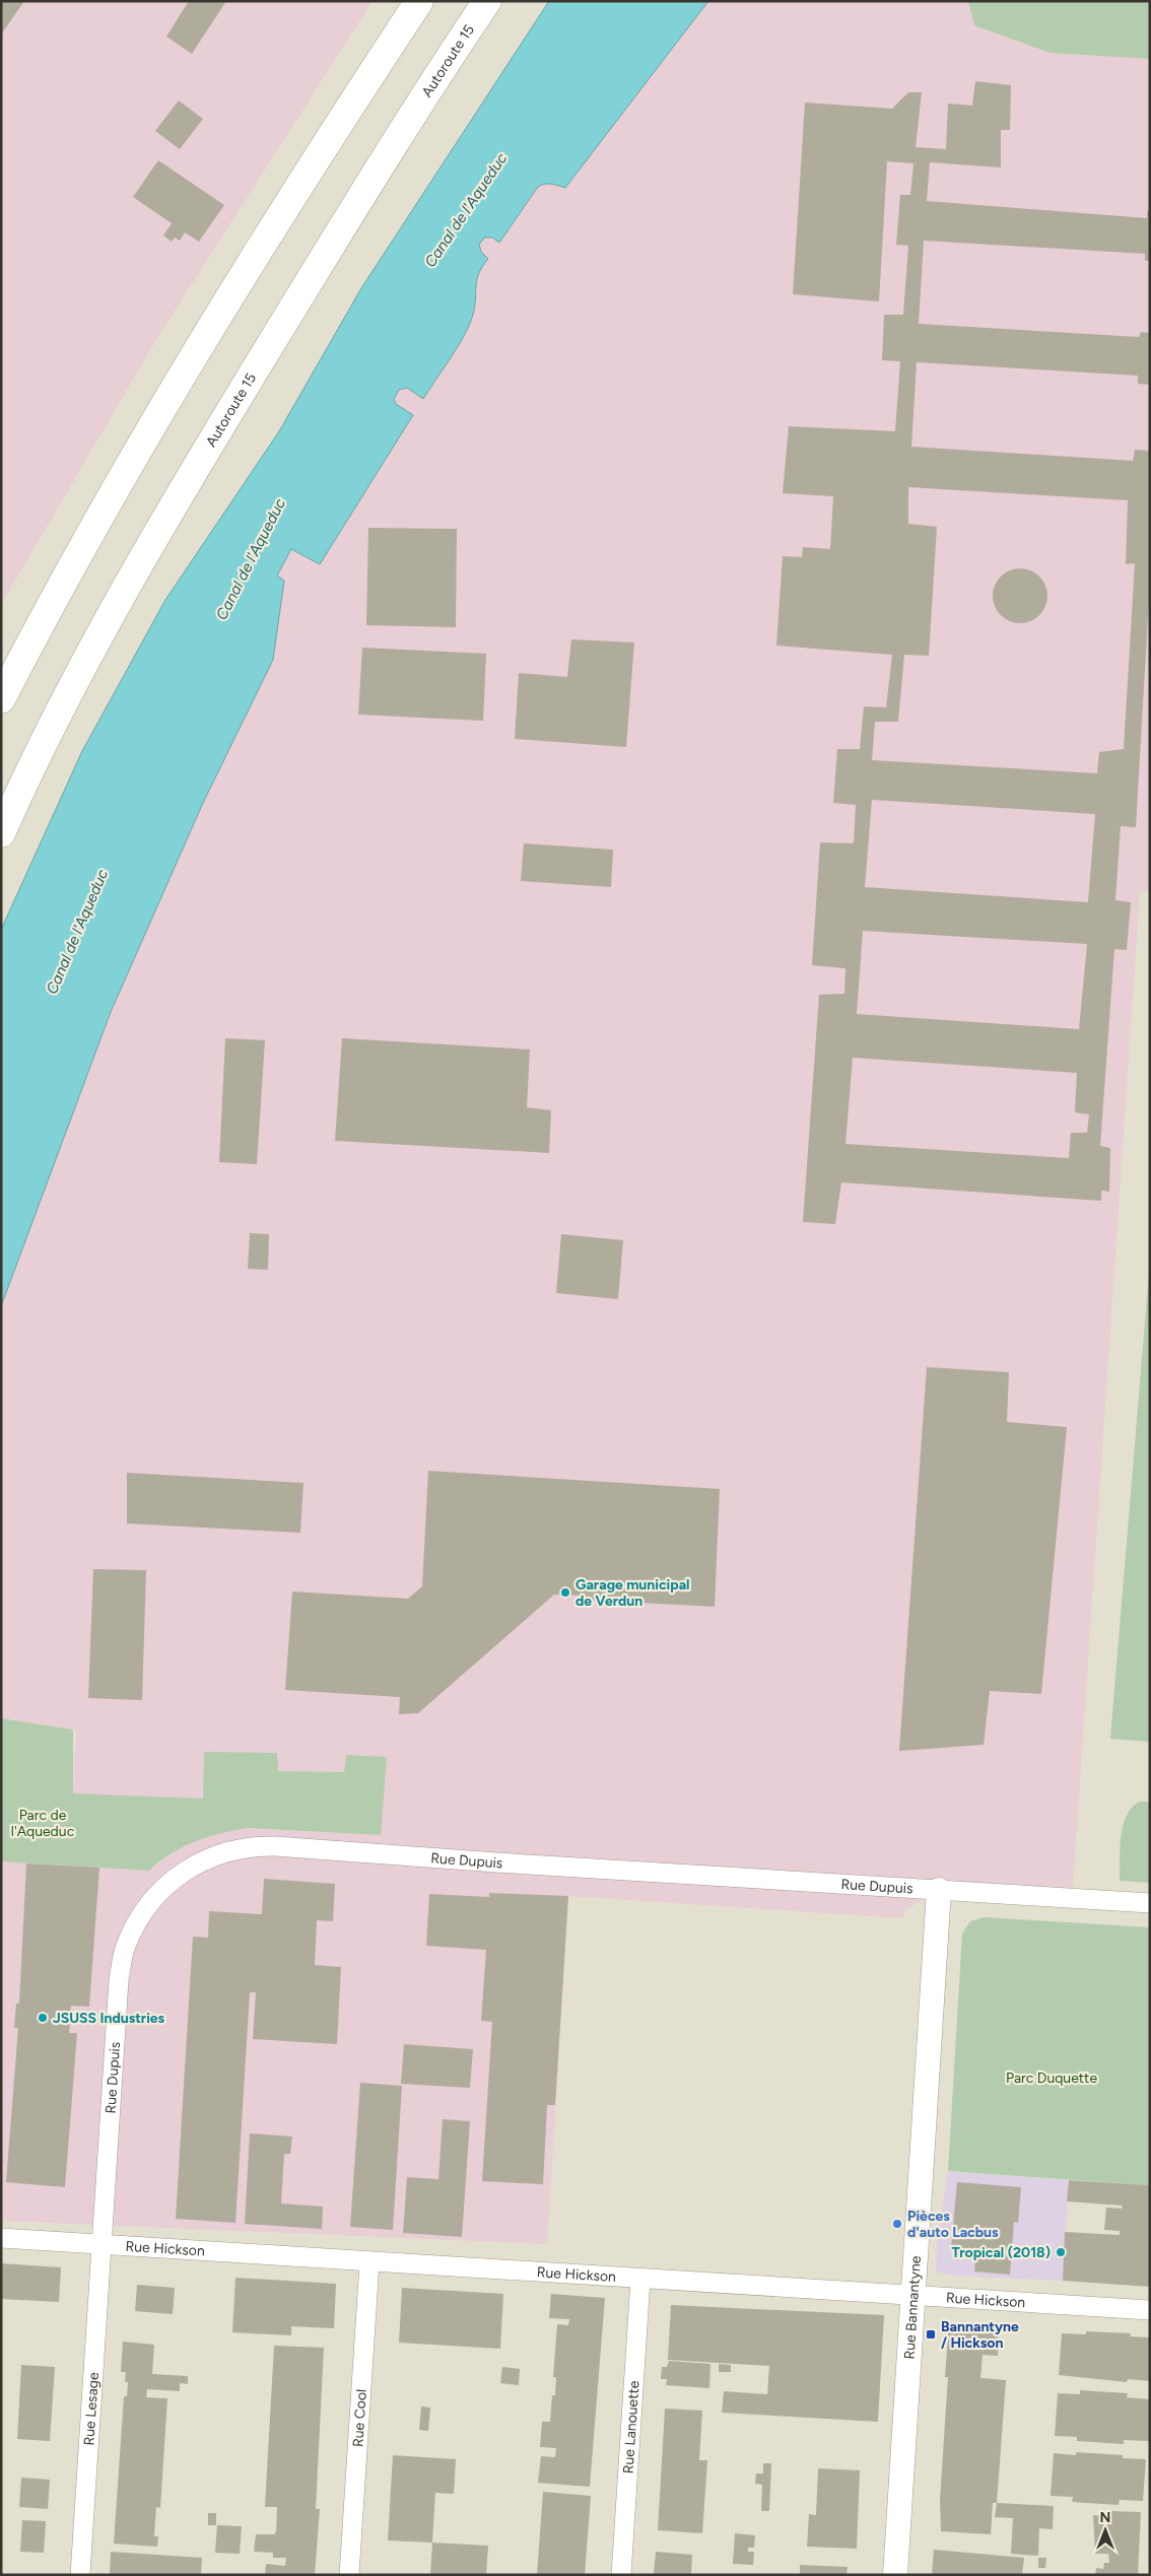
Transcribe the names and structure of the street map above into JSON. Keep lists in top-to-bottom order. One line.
{"streets":{"highway":["Autoroute 15"],"street":["Rue Dupuis","Rue Hickson","Rue Bannantyne","Rue Lesage","Rue Cool","Rue Lanouette"]},"crossings":[["Rue Dupuis","Rue Hickson"],["Rue Dupuis","Rue Bannantyne"],["Rue Dupuis","Rue Lesage"],["Rue Hickson","Rue Bannantyne"],["Rue Hickson","Rue Lesage"],["Rue Hickson","Rue Cool"],["Rue Hickson","Rue Lanouette"]],"water":["Canal de l'Aqueduc"],"parks":["Parc de l'Aqueduc","Parc Duquette"],"places":{"other":["Garage municipal de Verdun","JSUSS Industries","Pièces d'auto Lacbus","Tropical (2018)"],"transit":["Bannantyne / Hickson"]},"north":"top"}
